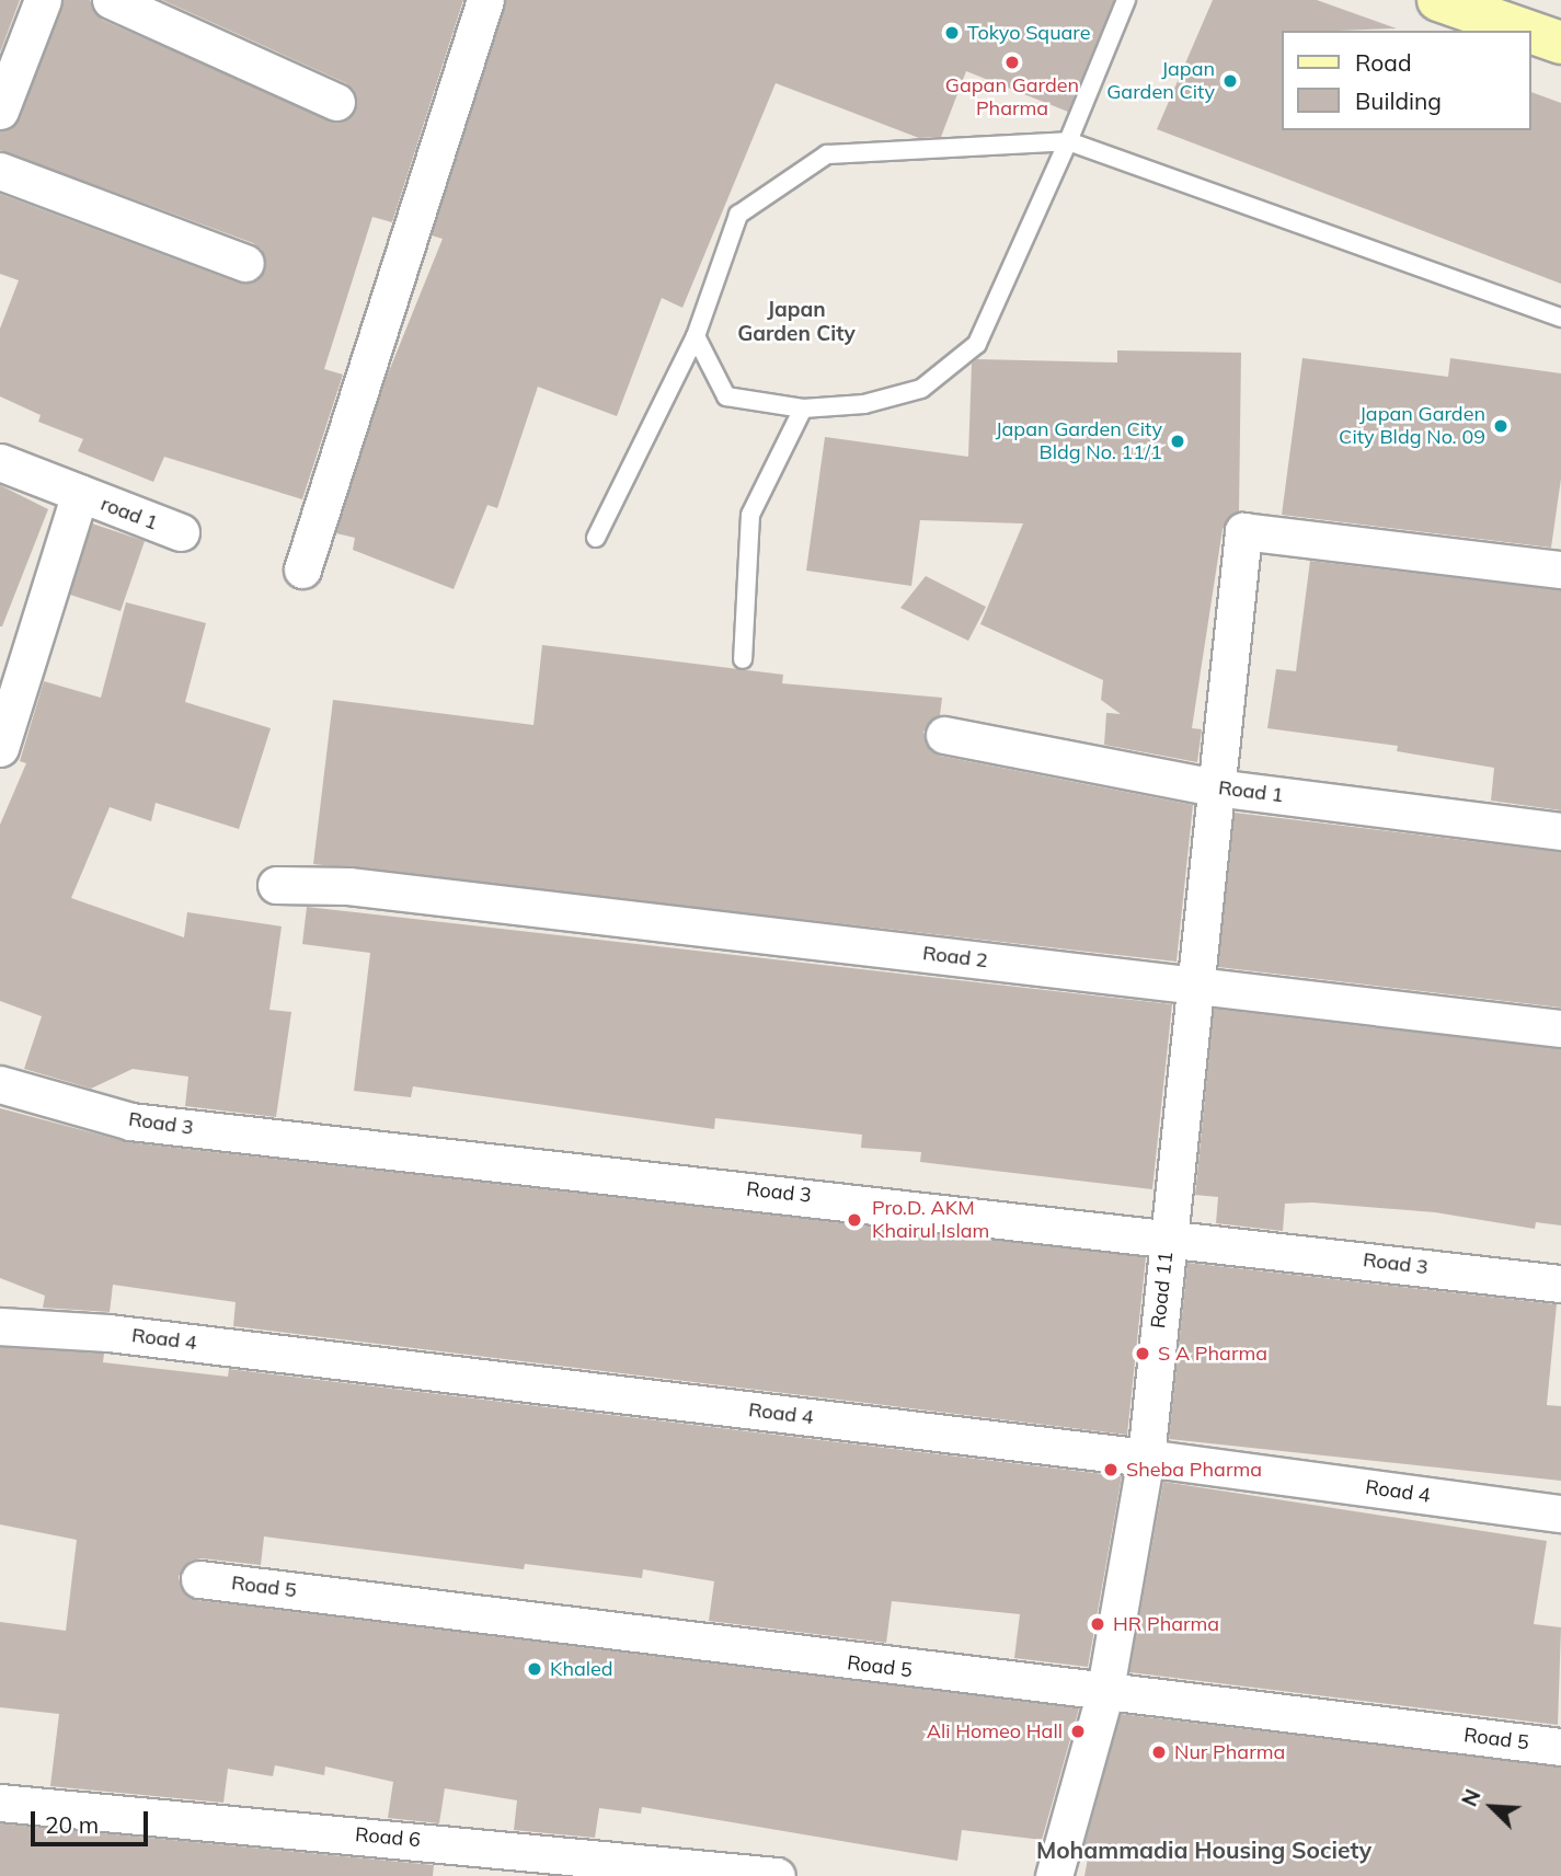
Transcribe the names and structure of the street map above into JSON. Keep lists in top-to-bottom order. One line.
{"streets":{"street":["road 1","Road 1","Road 2","Road 3","Road 11","Road 4","Road 5","Road 6"]},"crossings":[["Road 1","Road 11"],["Road 2","Road 11"],["Road 3","Road 11"],["Road 11","Road 4"],["Road 11","Road 5"]],"districts":["Japan Garden City","Mohammadia Housing Society"],"places":["Tokyo Square","Gapan Garden Pharma","Japan Garden City","Japan Garden City Bldg No. 09","Japan Garden City Bldg No. 11/1","Pro.D. AKM Khairul Islam","S A Pharma","Sheba Pharma","HR Pharma","Khaled","Ali Homeo Hall","Nur Pharma"],"legend":["Road","Building"],"scale_bar":"20 m","north":"top left"}
